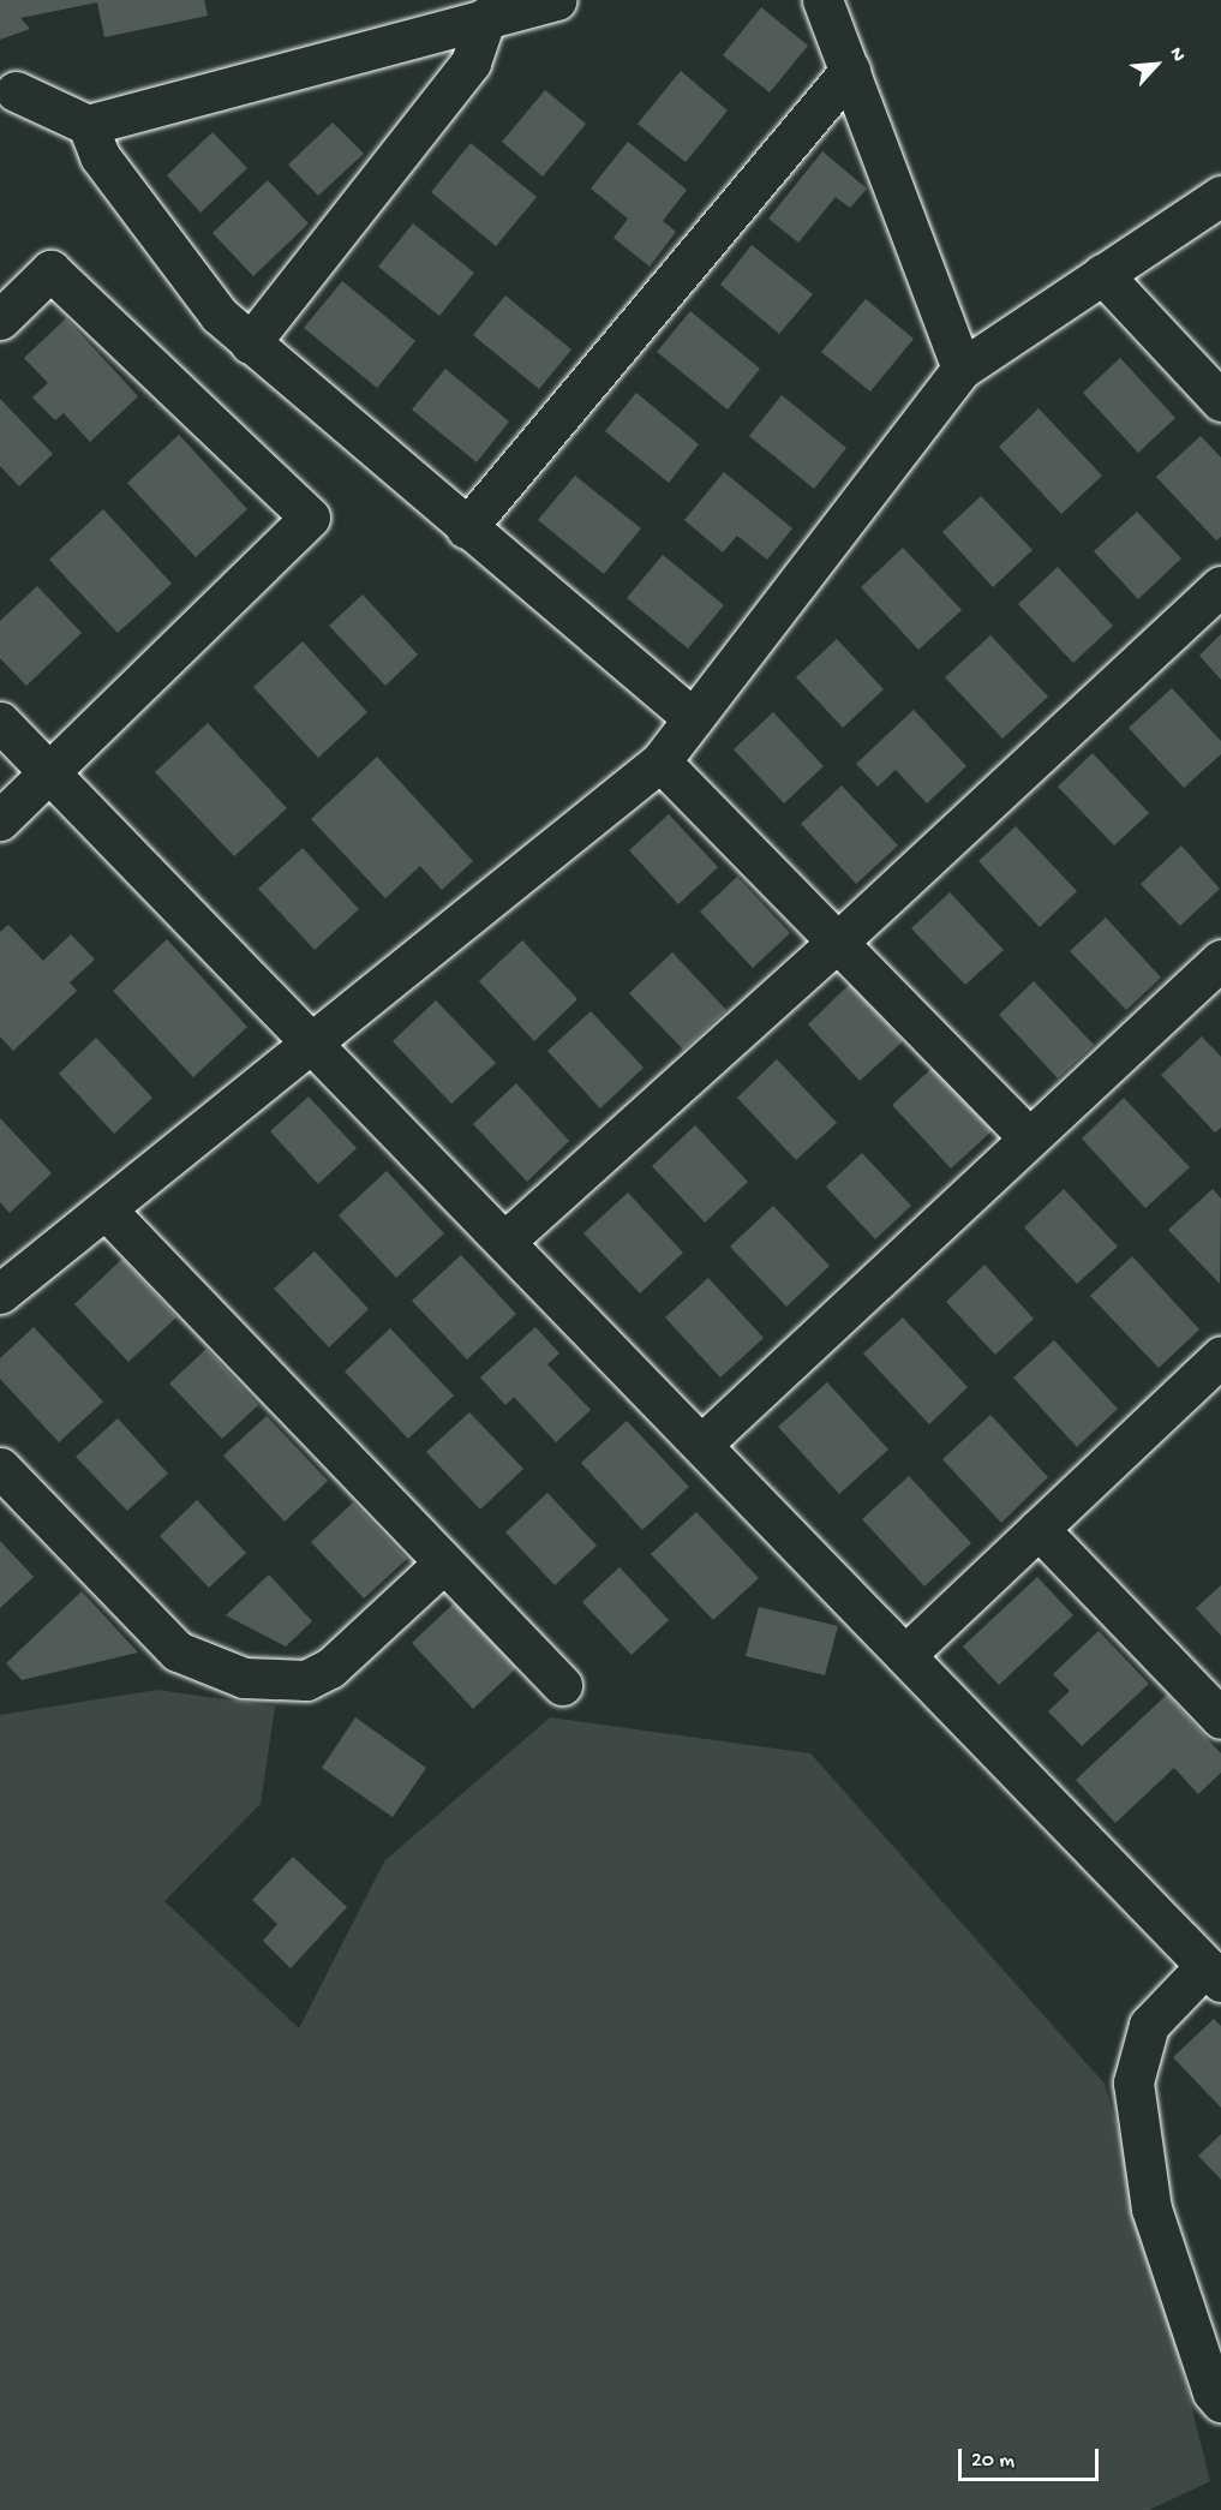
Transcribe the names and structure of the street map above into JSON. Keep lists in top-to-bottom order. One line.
{"scale_bar":"20 m","north":"top right"}
